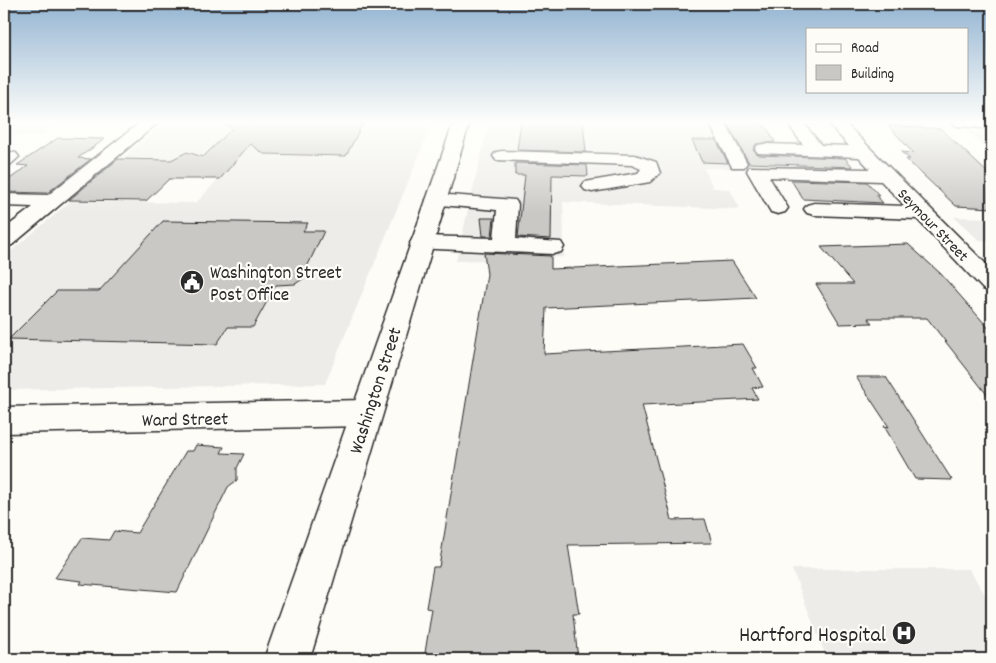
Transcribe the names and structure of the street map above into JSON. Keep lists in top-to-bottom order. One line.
{"streets":{"street":["Seymour Street","Washington Street","Ward Street"]},"crossings":[["Washington Street","Ward Street"]],"places":{"public building":["Washington Street Post Office"],"hospital":["Hartford Hospital"]},"legend":["Road","Building"]}
